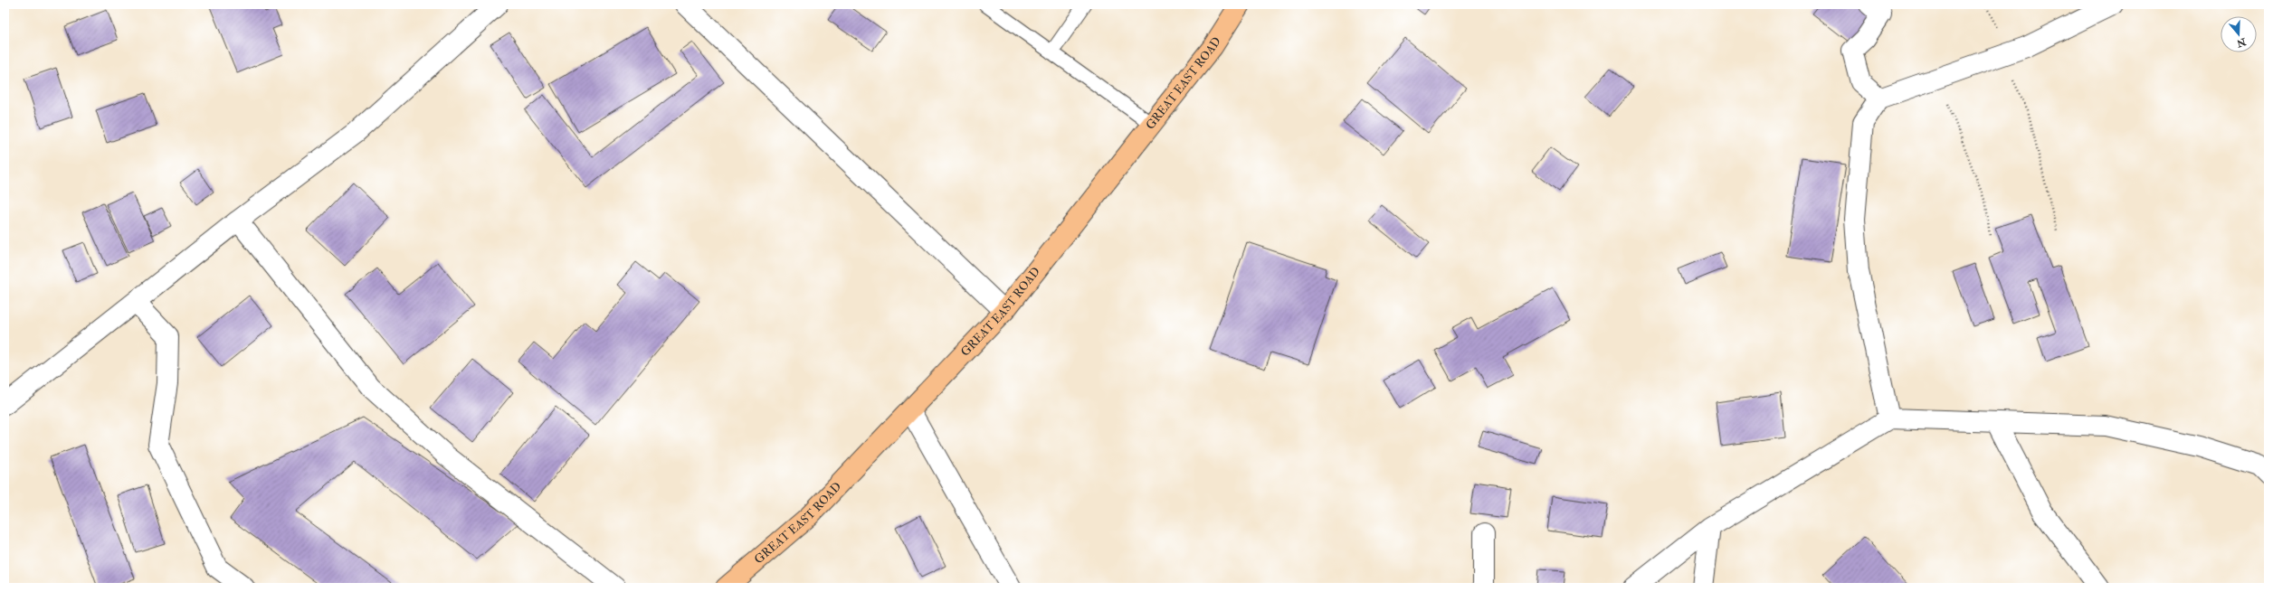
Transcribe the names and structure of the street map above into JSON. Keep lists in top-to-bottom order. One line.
{"streets":{"highway":["GREAT EAST ROAD"]},"north":"bottom"}
